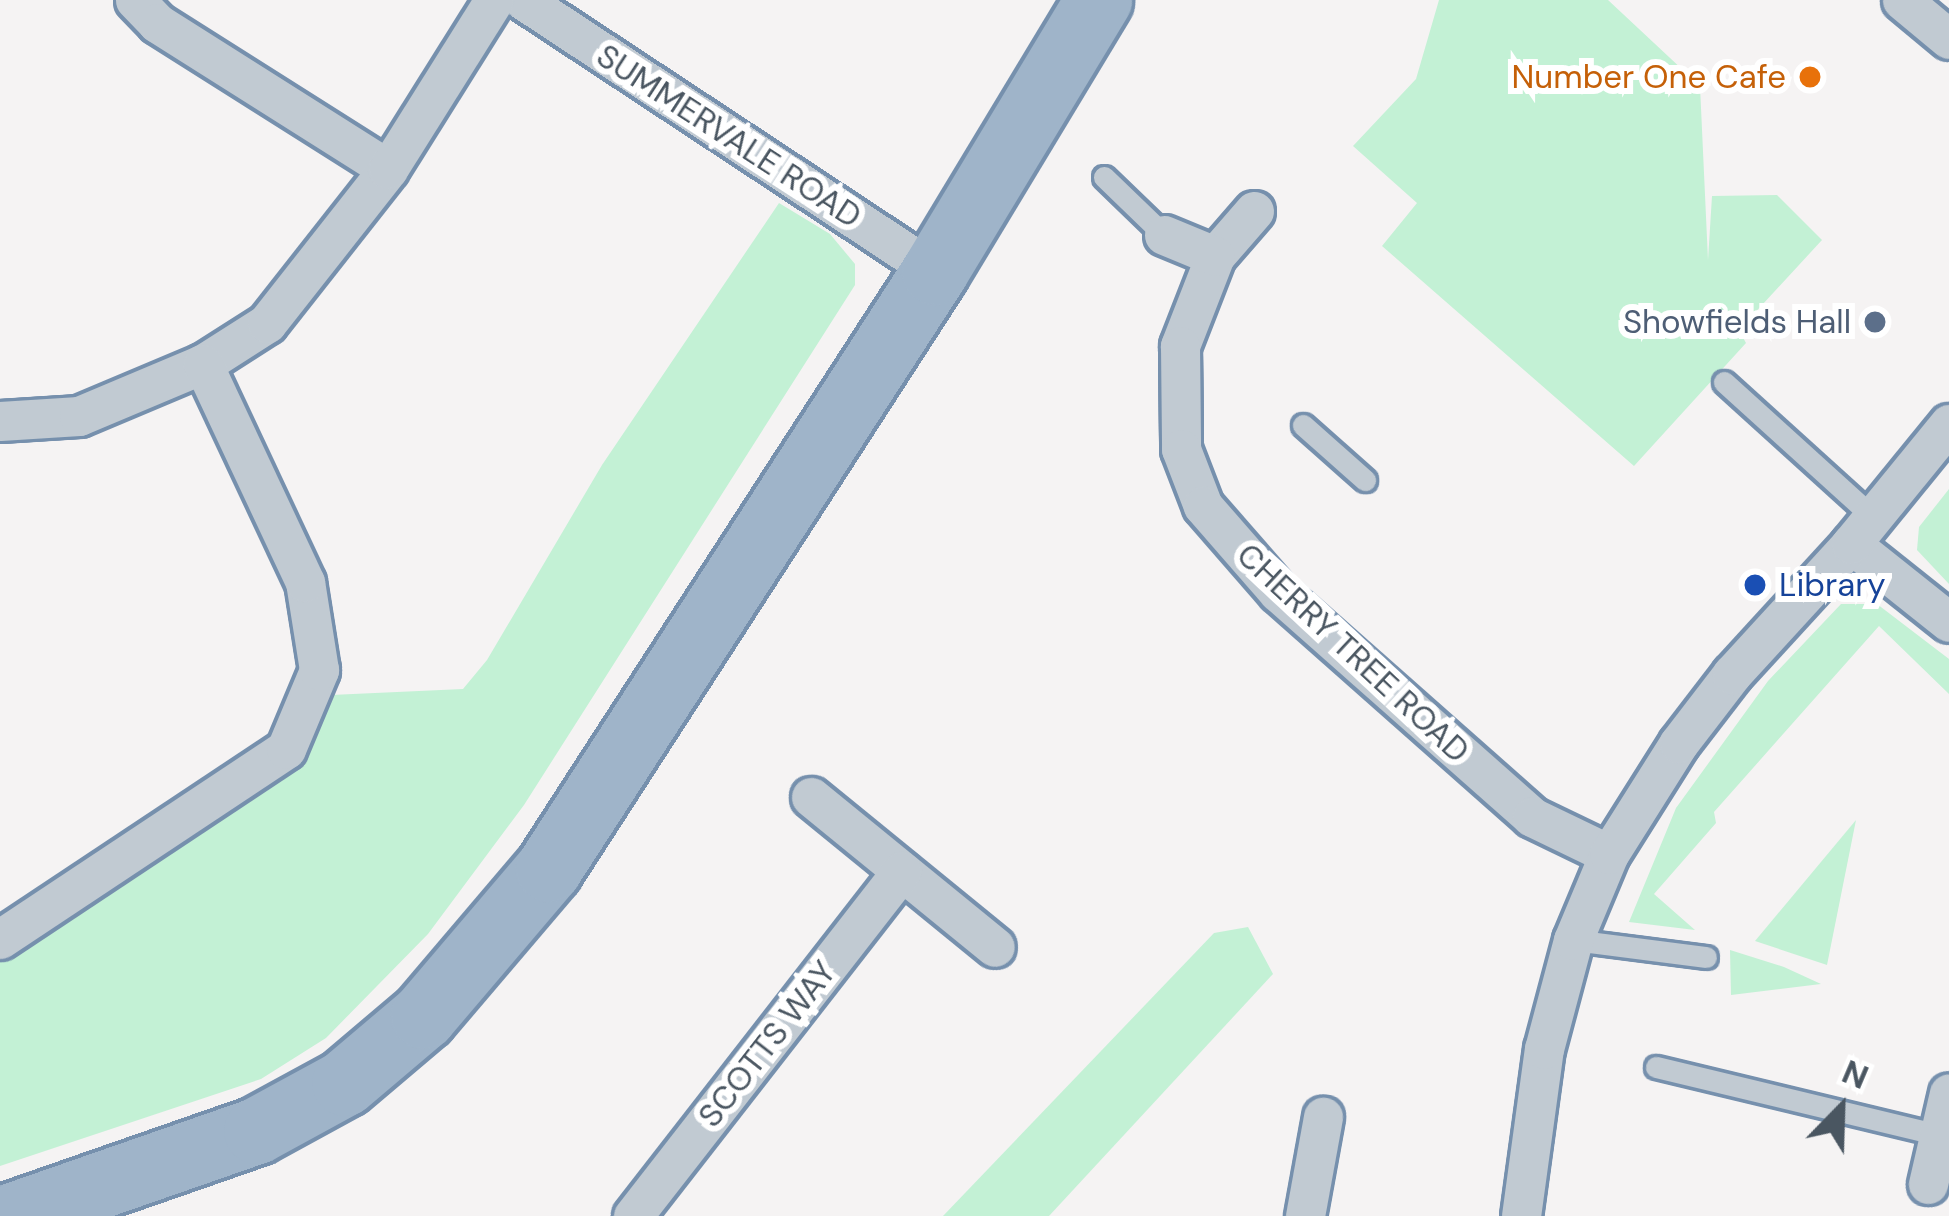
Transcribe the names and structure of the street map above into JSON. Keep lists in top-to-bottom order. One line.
{"streets":{"street":["SUMMERVALE ROAD","CHERRY TREE ROAD","SCOTTS WAY"]},"places":["Number One Cafe","Showfields Hall","Library"],"north":"top right"}
